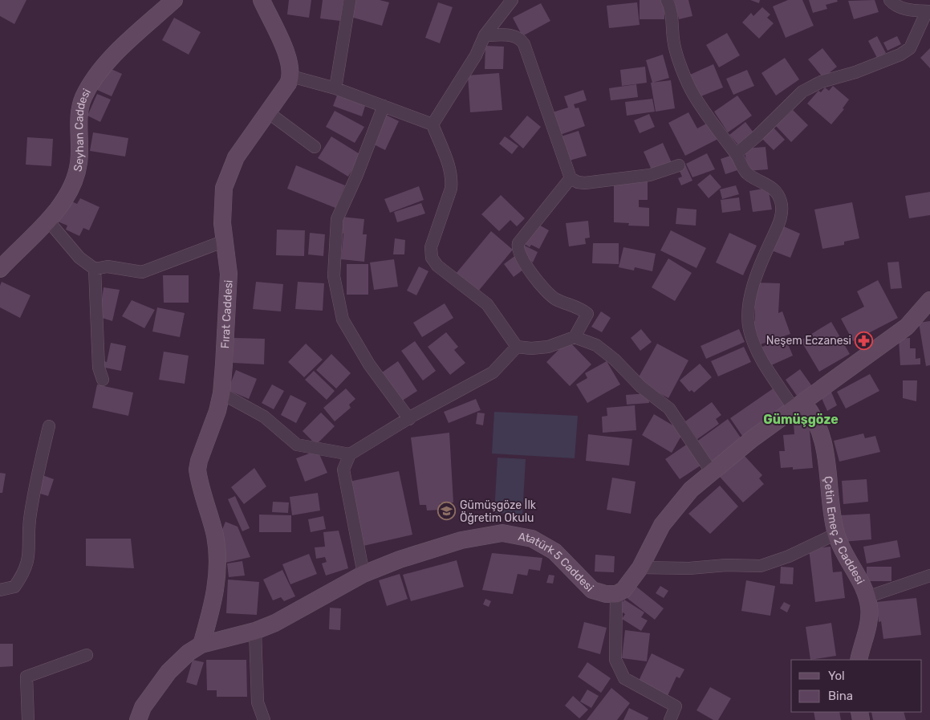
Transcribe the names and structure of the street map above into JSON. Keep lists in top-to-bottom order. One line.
{"streets":{"street":["Seyhan Caddesi","Fırat Caddesi","Çetin Emeç 2 Caddesi","Atatürk 5 Caddesi"]},"crossings":[["Fırat Caddesi","Atatürk 5 Caddesi"]],"districts":["Gümüşgöze"],"places":{"pharmacy":["Neşem Eczanesi"],"school or university":["Gümüşgöze İlk Öğretim Okulu"]},"legend":["Yol","Bina"]}
